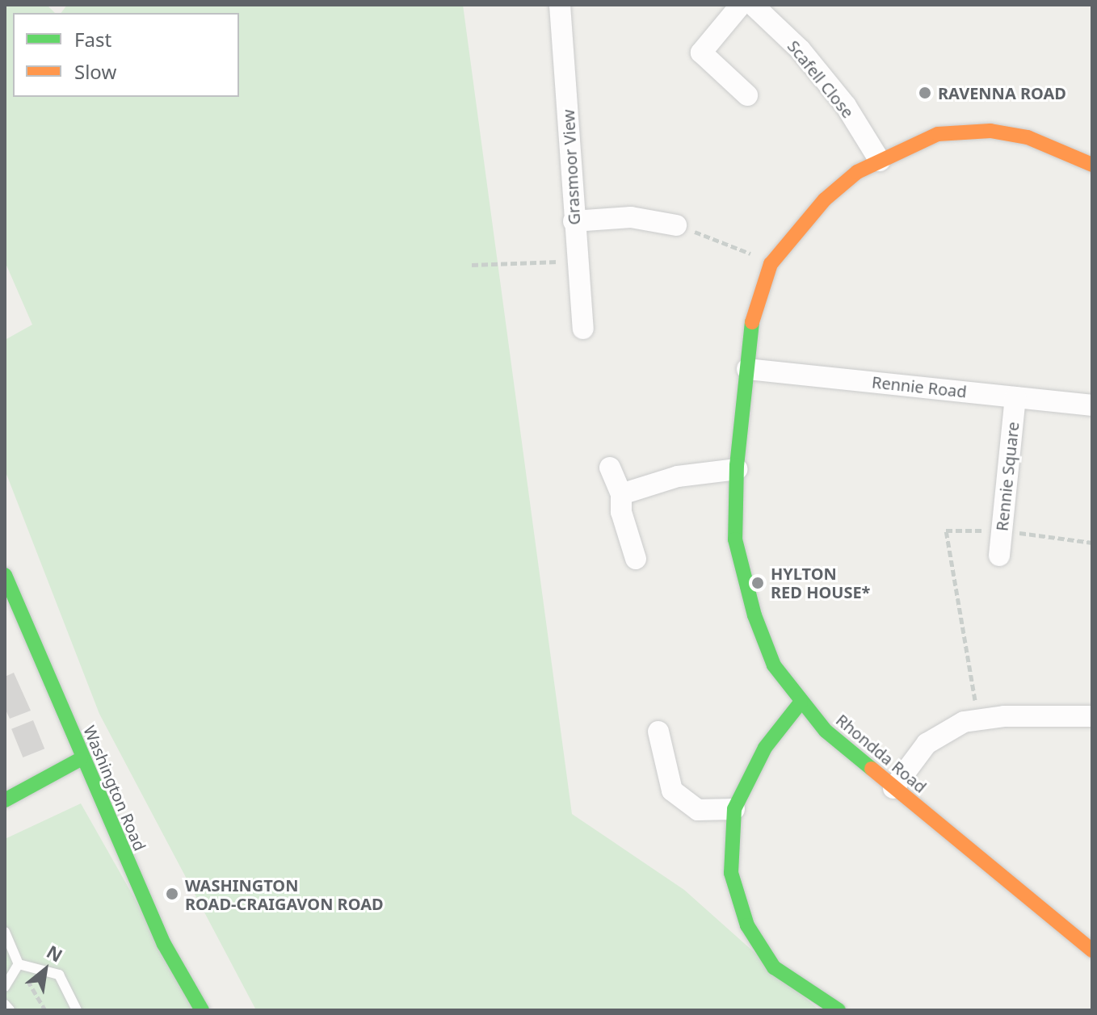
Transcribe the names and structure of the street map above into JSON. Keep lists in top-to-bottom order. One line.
{"streets":{"street":["Scafell Close","Grasmoor View","Rennie Road","Rennie Square","Rhondda Road","Washington Road"]},"crossings":[["Rennie Road","Rennie Square"],["Rennie Road","Rhondda Road"]],"places":["RAVENNA ROAD","HYLTON RED HOUSE*","WASHINGTON ROAD-CRAIGAVON ROAD"],"legend":["Fast","Slow"],"north":"top right"}
